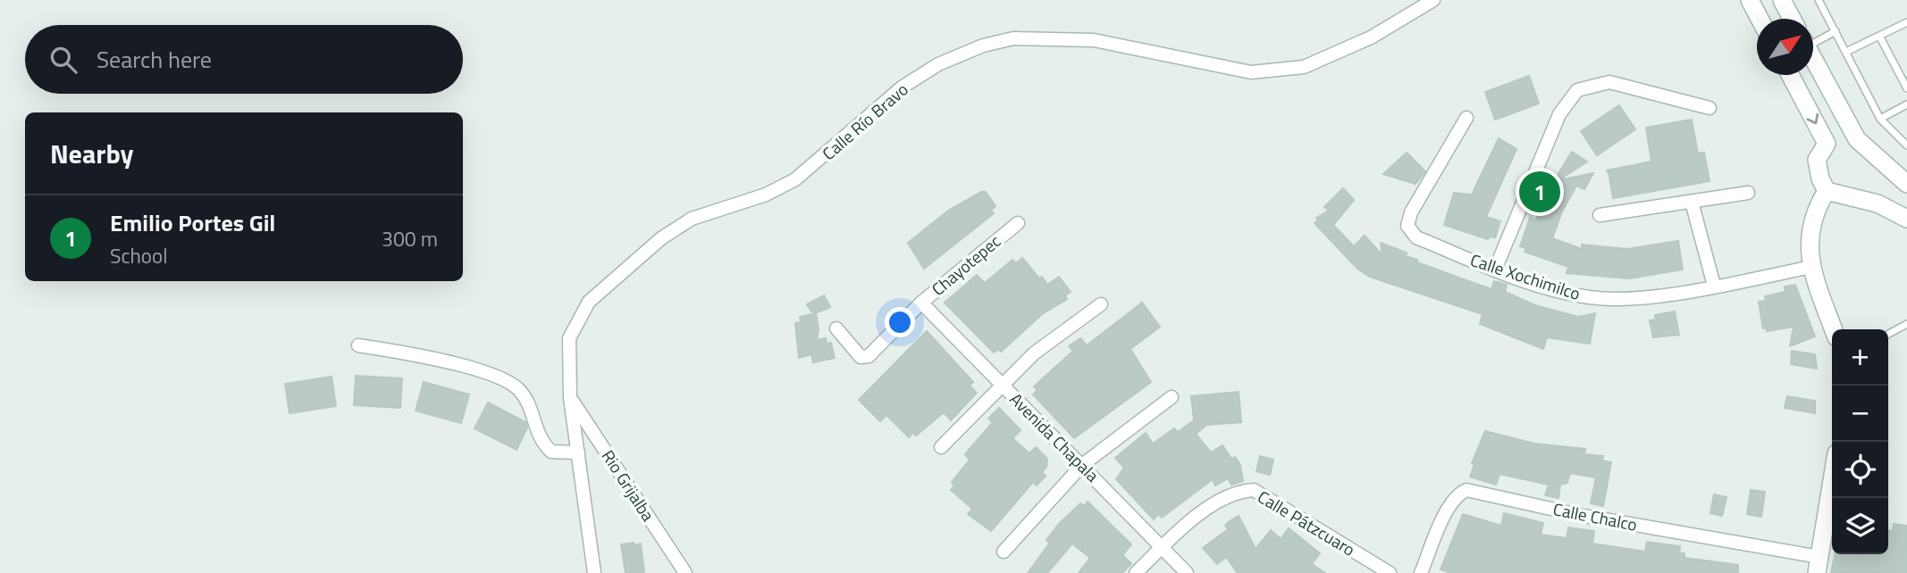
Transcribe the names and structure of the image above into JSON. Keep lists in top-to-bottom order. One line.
{"streets":{"street":["Calle Río Bravo","Chayotepec","Calle Xochimilco","Avenida Chapala","Rio Grijalba","Calle Chalco","Calle Pátzcuaro"]},"crossings":[["Calle Río Bravo","Rio Grijalba"],["Chayotepec","Avenida Chapala"],["Avenida Chapala","Calle Pátzcuaro"]],"north":"top right","page":{"search":"Search here","heading":"Nearby","pins":"1","list":[{"mark":"1","name":"Emilio Portes Gil","note":"School","value":"300 m"}],"map_buttons":["+","−"]}}
